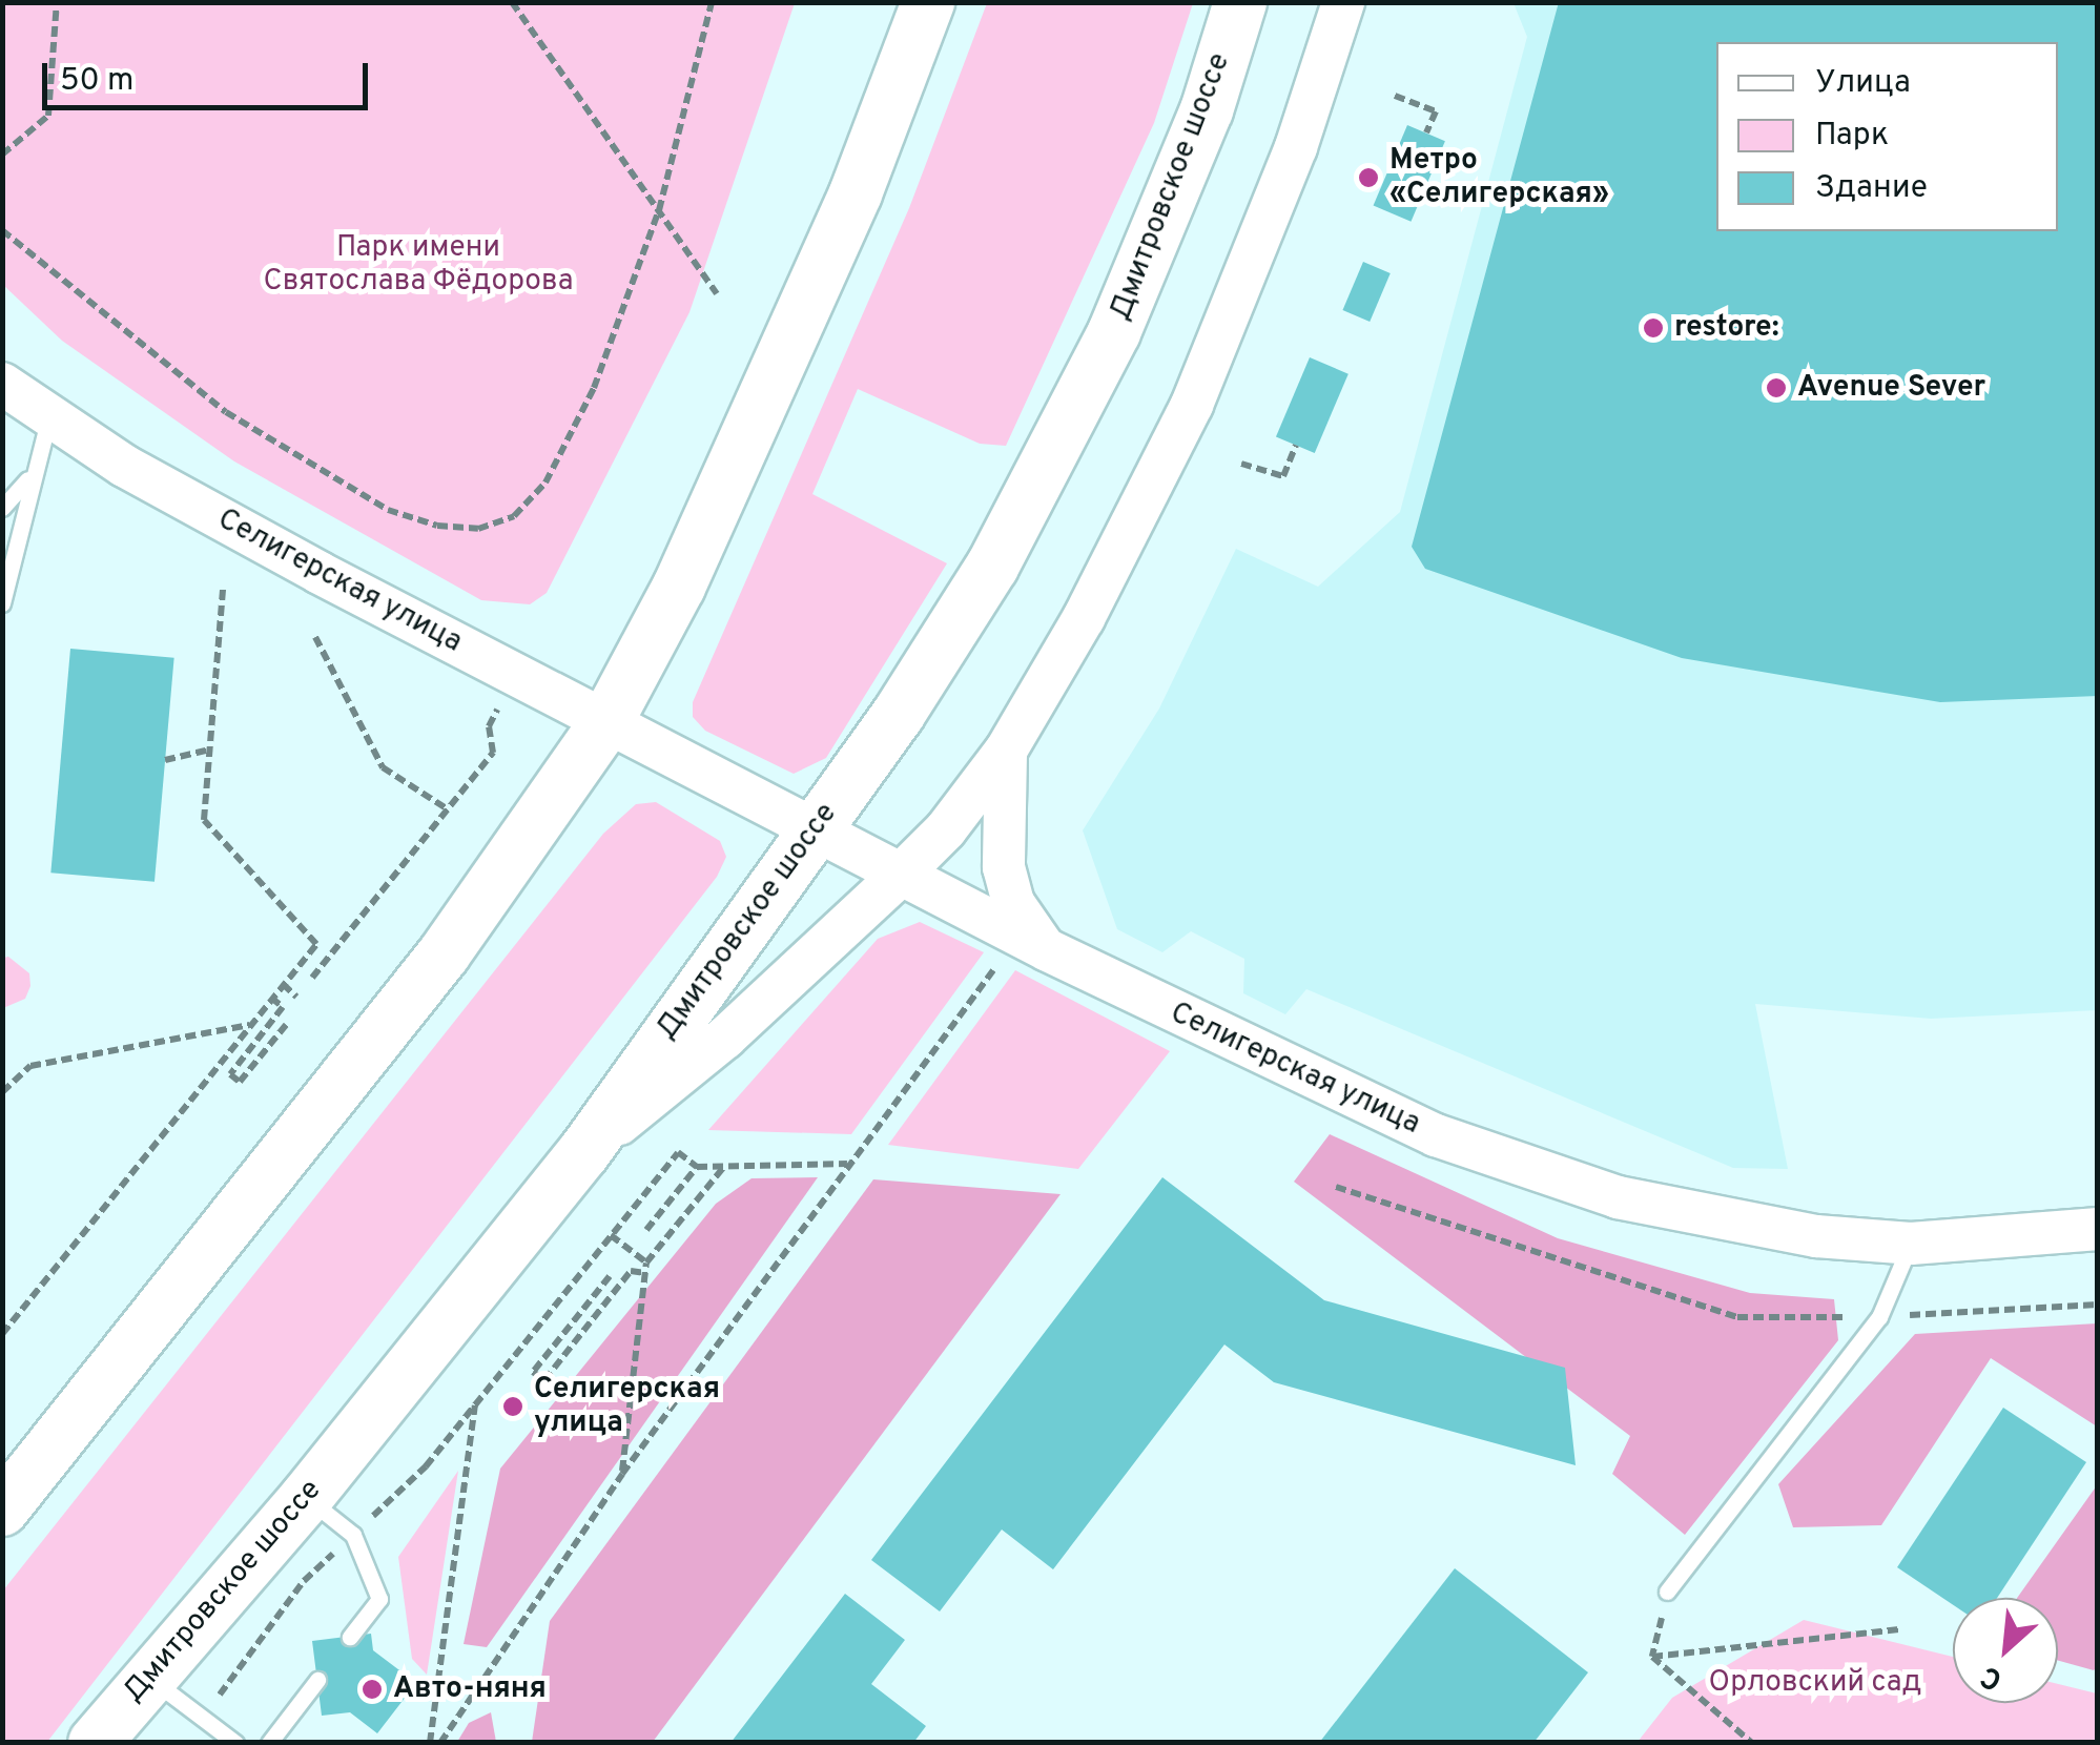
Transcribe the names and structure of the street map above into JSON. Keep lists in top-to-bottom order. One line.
{"streets":{"main road":["Дмитровское шоссе"],"street":["Селигерская улица"]},"crossings":[["Дмитровское шоссе","Селигерская улица"]],"parks":["Парк имени Святослава Фёдорова","Орловский сад"],"places":["Метро «Селигерская»","restore:","Avenue Sever","Селигерская улица","Авто-няня"],"legend":["Улица","Парк","Здание"],"scale_bar":"50 m","north":"bottom left"}
